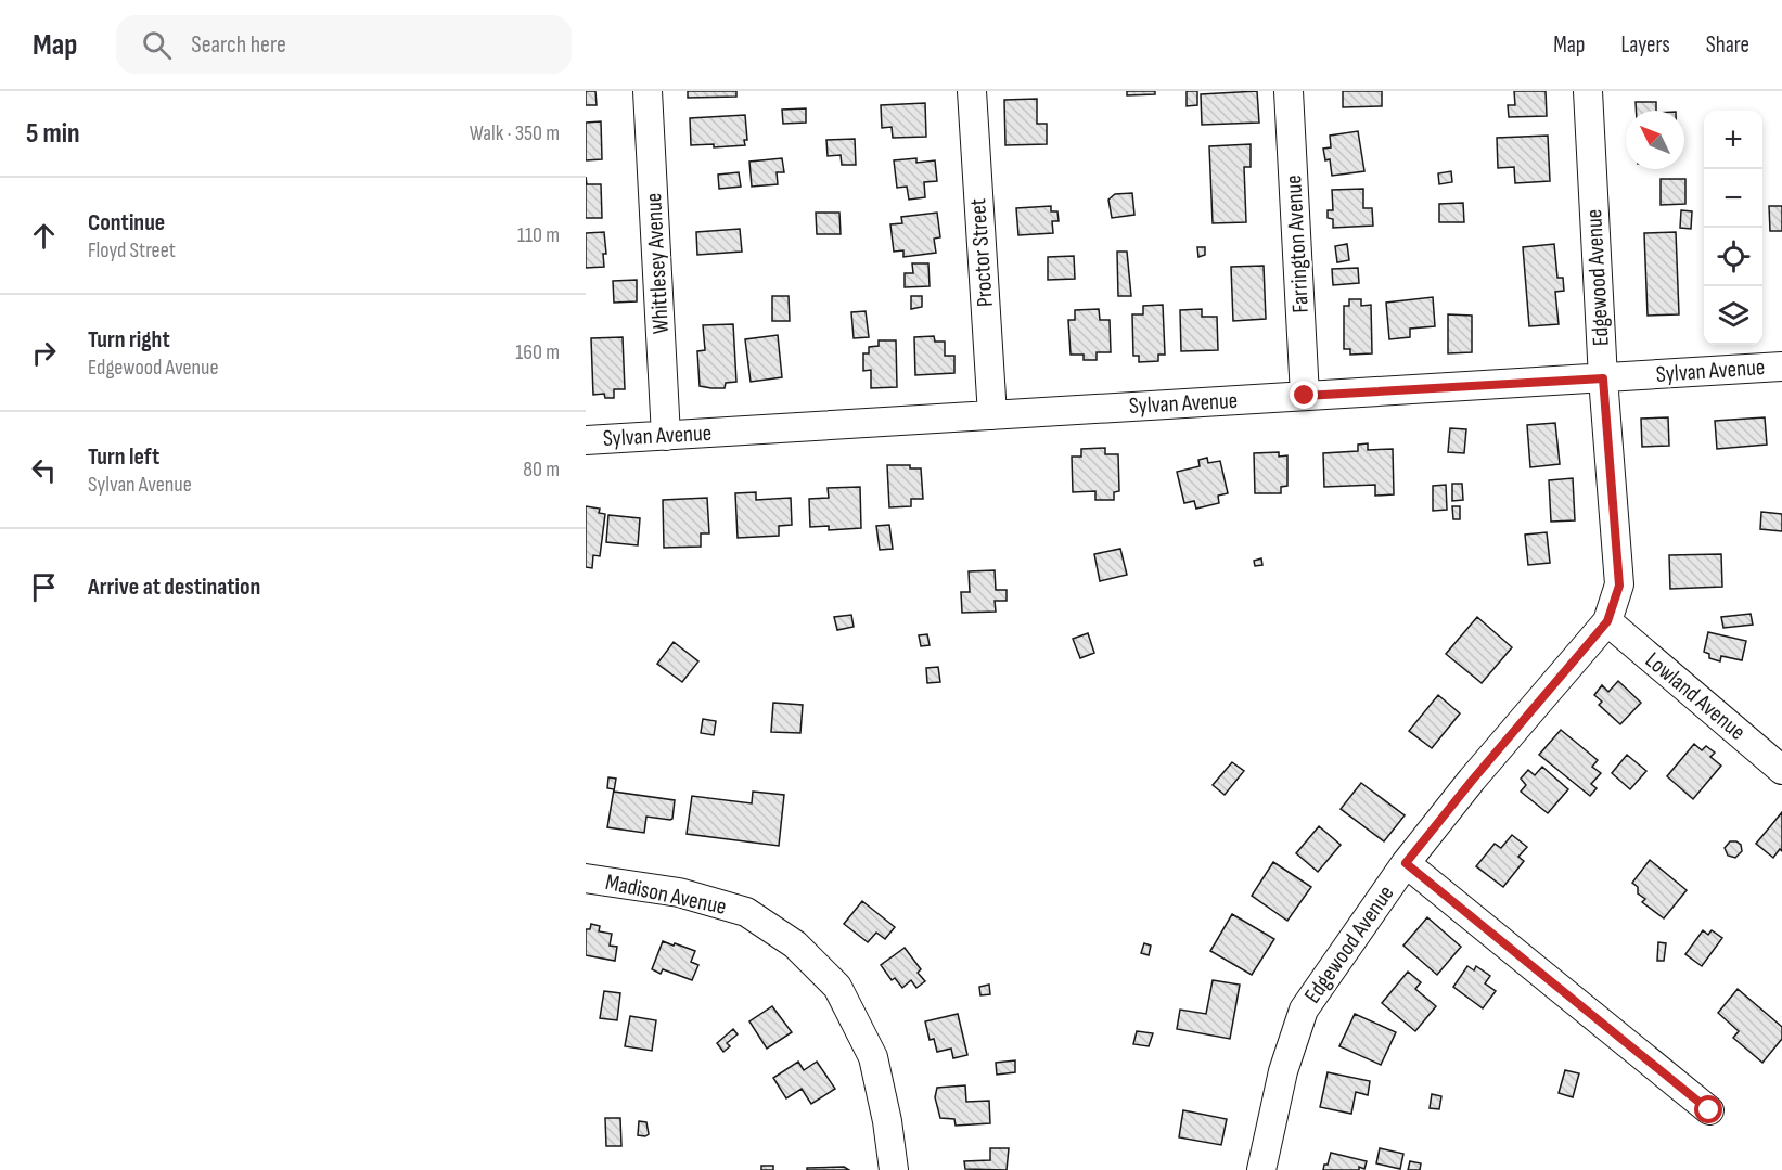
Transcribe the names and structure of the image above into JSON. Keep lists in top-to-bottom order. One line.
{"streets":{"street":["Farrington Avenue","Proctor Street","Whittlesey Avenue","Edgewood Avenue","Sylvan Avenue","Lowland Avenue","Madison Avenue"]},"crossings":[["Farrington Avenue","Sylvan Avenue"],["Proctor Street","Sylvan Avenue"],["Whittlesey Avenue","Sylvan Avenue"],["Edgewood Avenue","Sylvan Avenue"],["Edgewood Avenue","Lowland Avenue"]],"north":"top left","page":{"header":"Map","search":"Search here","nav":["Map","Layers","Share"],"heading":["5 min","Walk · 350 m"],"map_buttons":["+","−"],"list":[["Continue","Floyd Street","110 m"],["Turn right","Edgewood Avenue","160 m"],["Turn left","Sylvan Avenue","80 m"],"Arrive at destination"]}}
